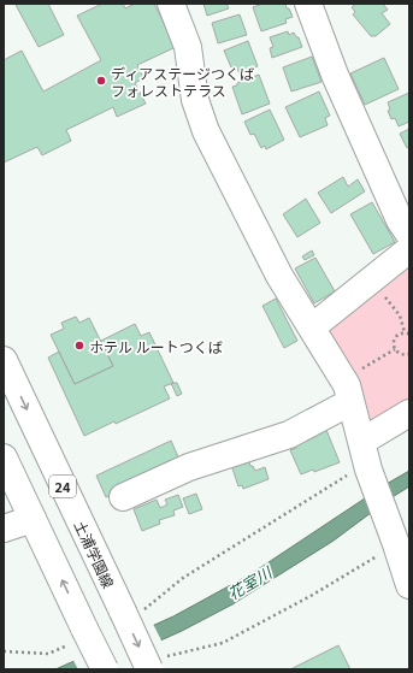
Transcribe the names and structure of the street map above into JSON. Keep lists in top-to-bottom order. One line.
{"streets":{"street":["24","土浦学園線"]},"water":["花室川"],"places":["ディアステージつくば フォレストテラス","ホテル ルートつくば"]}
